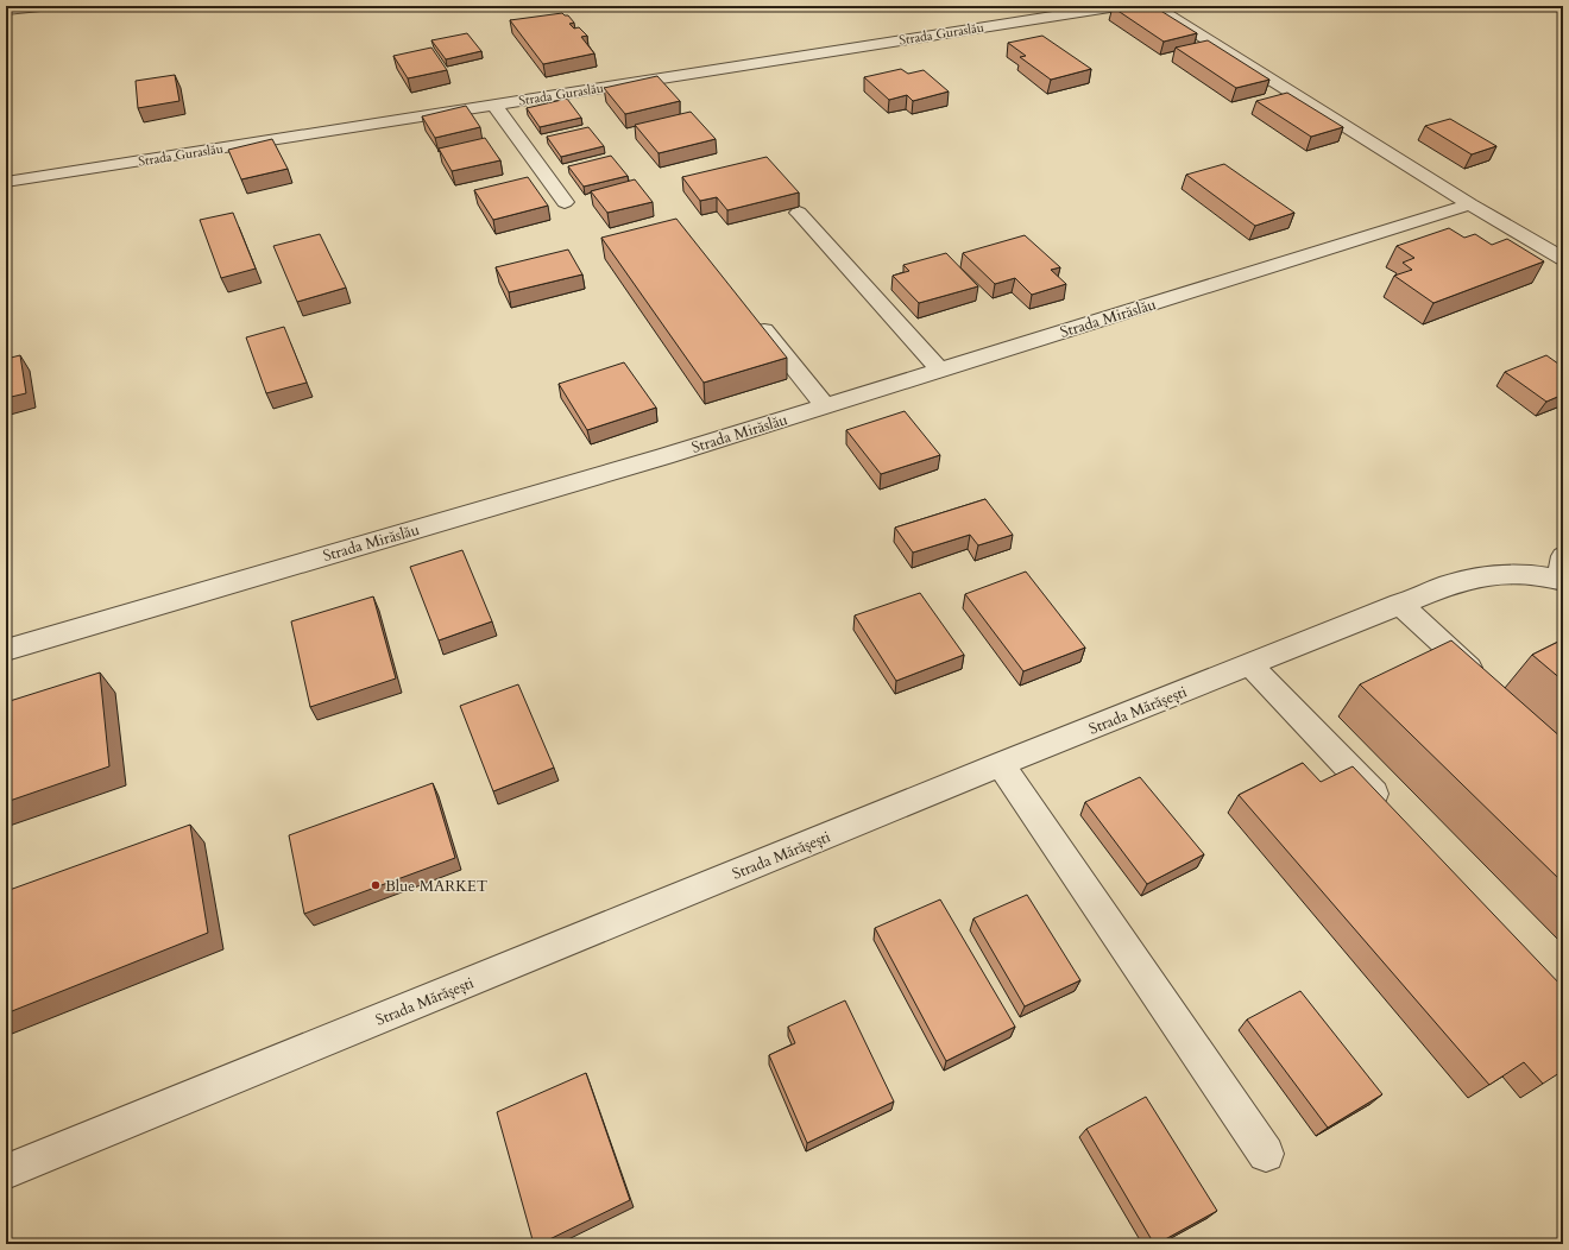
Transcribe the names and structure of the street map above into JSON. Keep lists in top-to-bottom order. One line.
{"streets":{"street":["Strada Guraslău","Strada Mirăslău","Strada Mărășești"]},"places":["Blue MARKET"]}
